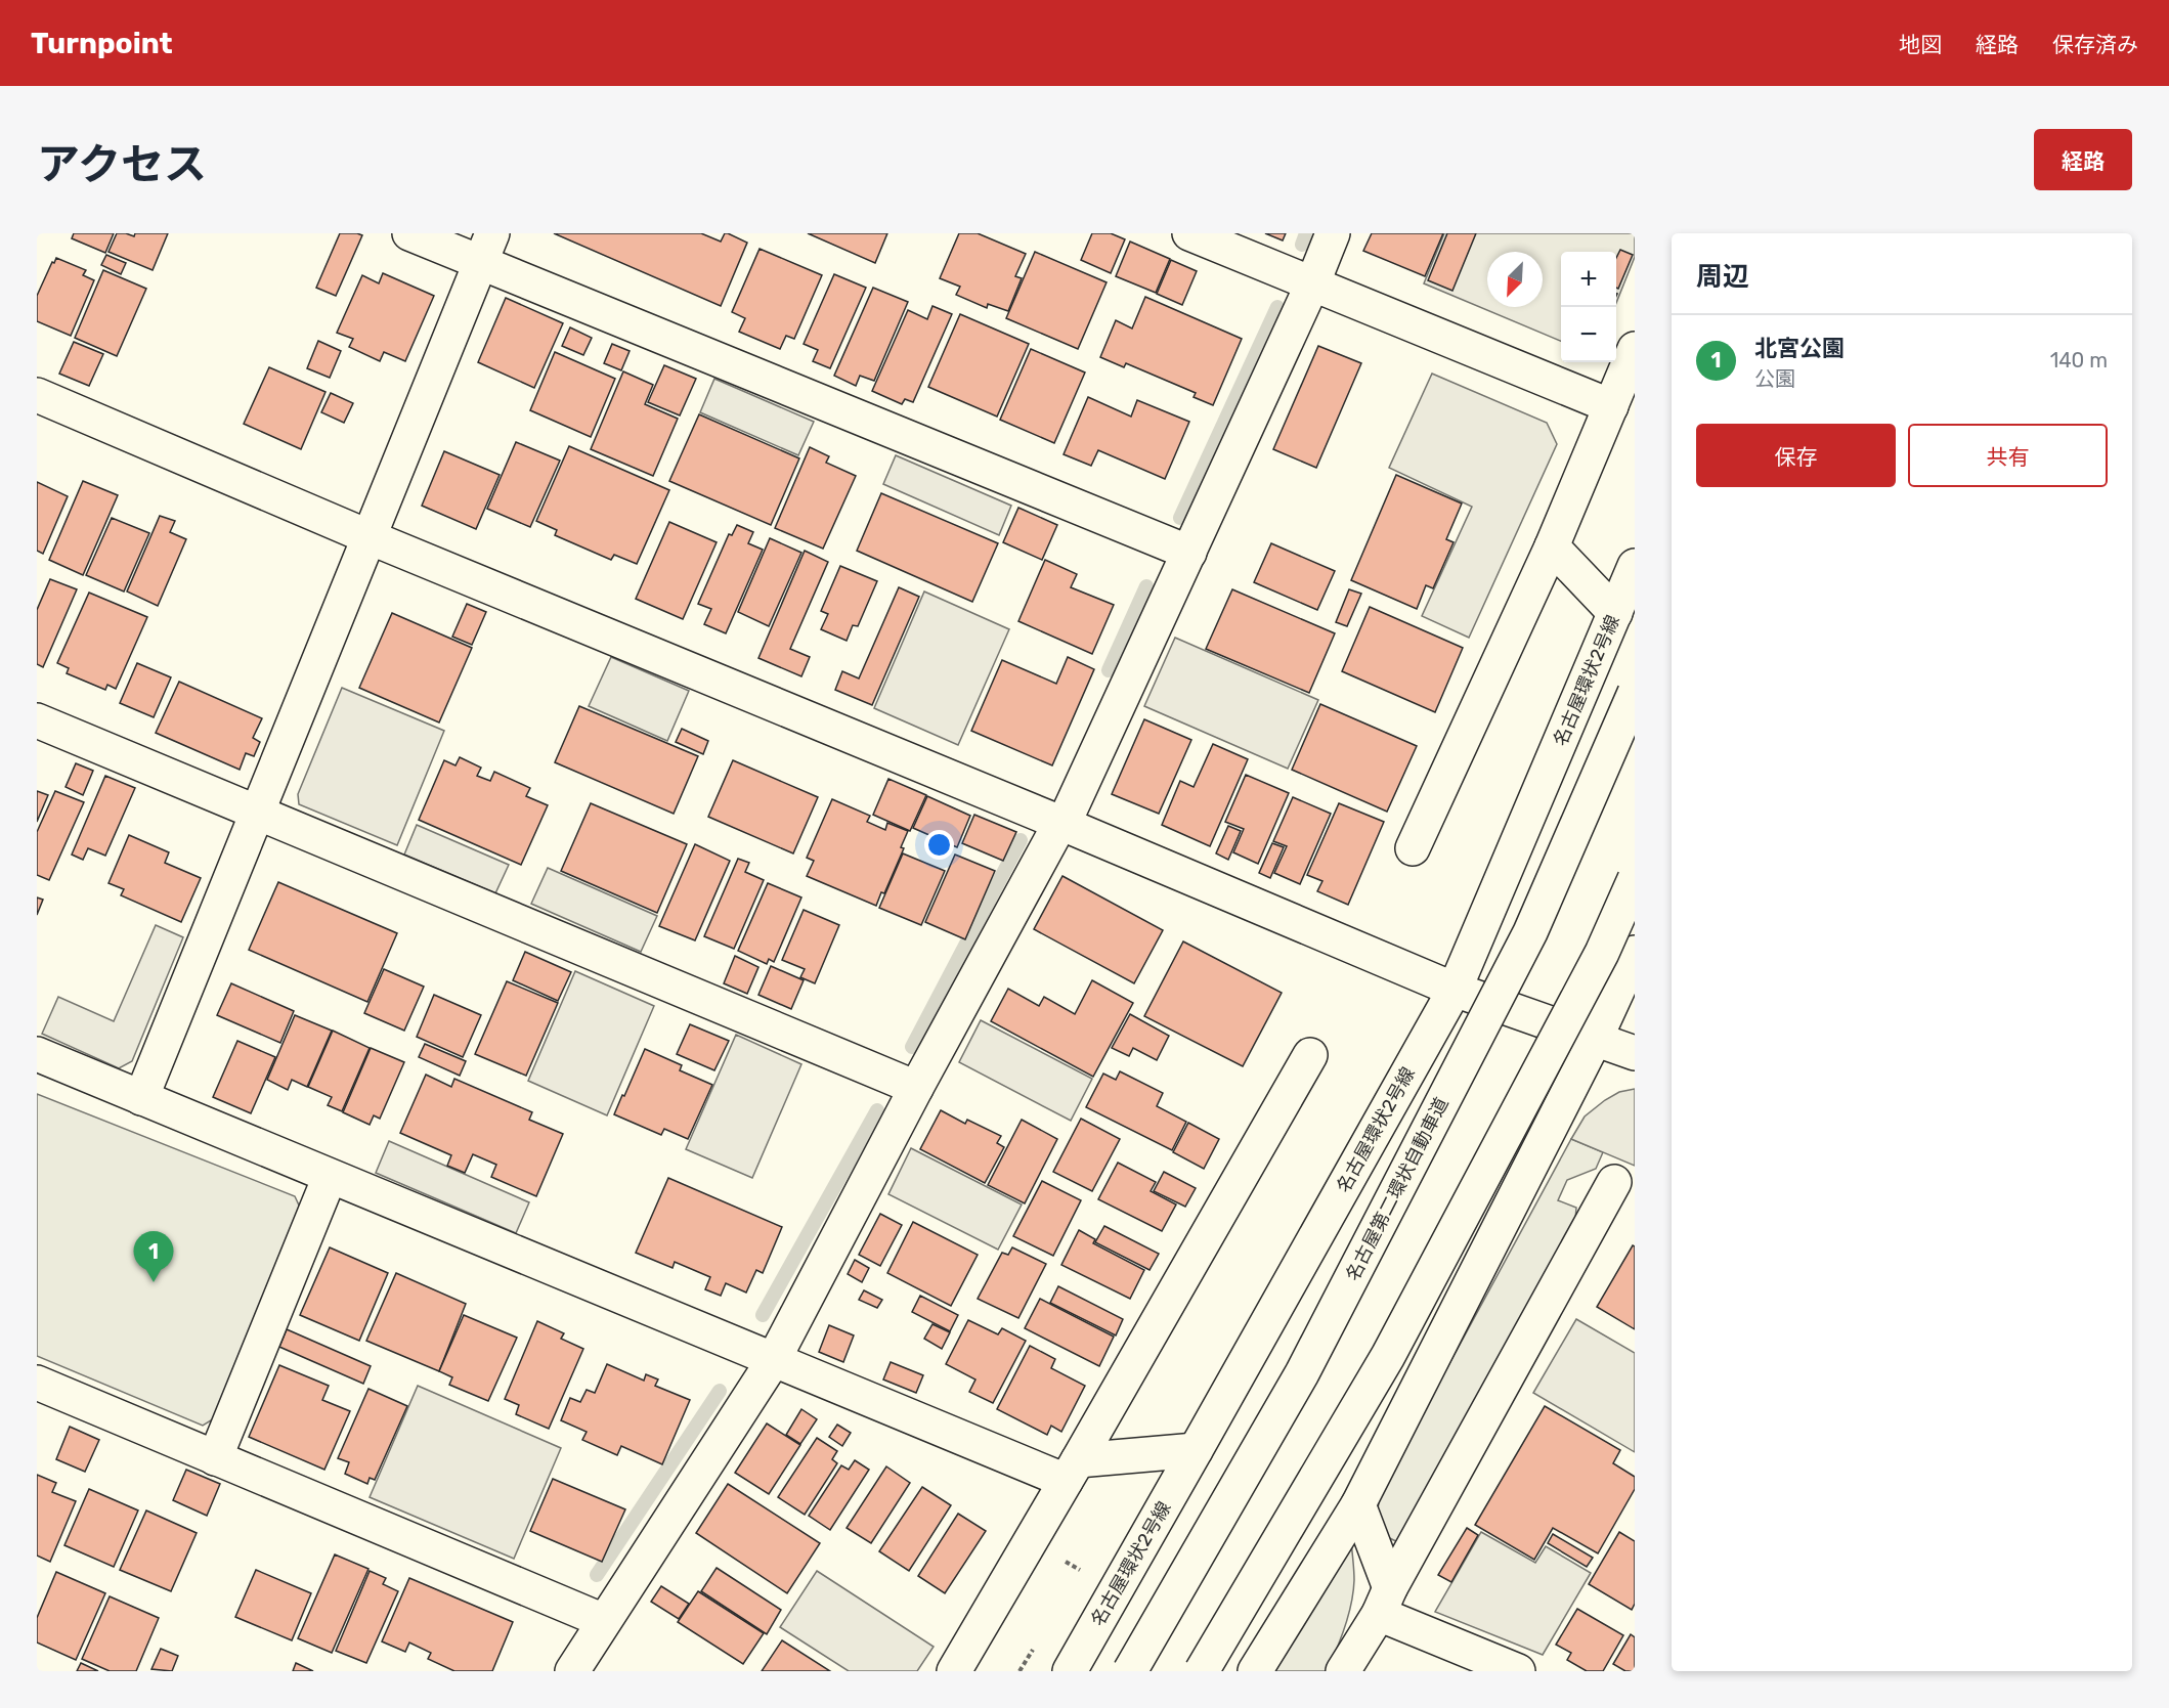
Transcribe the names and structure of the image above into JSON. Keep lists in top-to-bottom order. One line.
{"streets":{"main road":["名古屋環状2号線","名古屋第二環状自動車道"]},"north":"bottom left","page":{"header":"Turnpoint","nav":["地図","経路","保存済み"],"title":"アクセス","buttons":["経路",["保存","共有"]],"heading":"周辺","map_buttons":["+","−"],"list":[{"mark":"1","name":"北宮公園","note":"公園","value":"140 m"}],"pins":"1"}}
